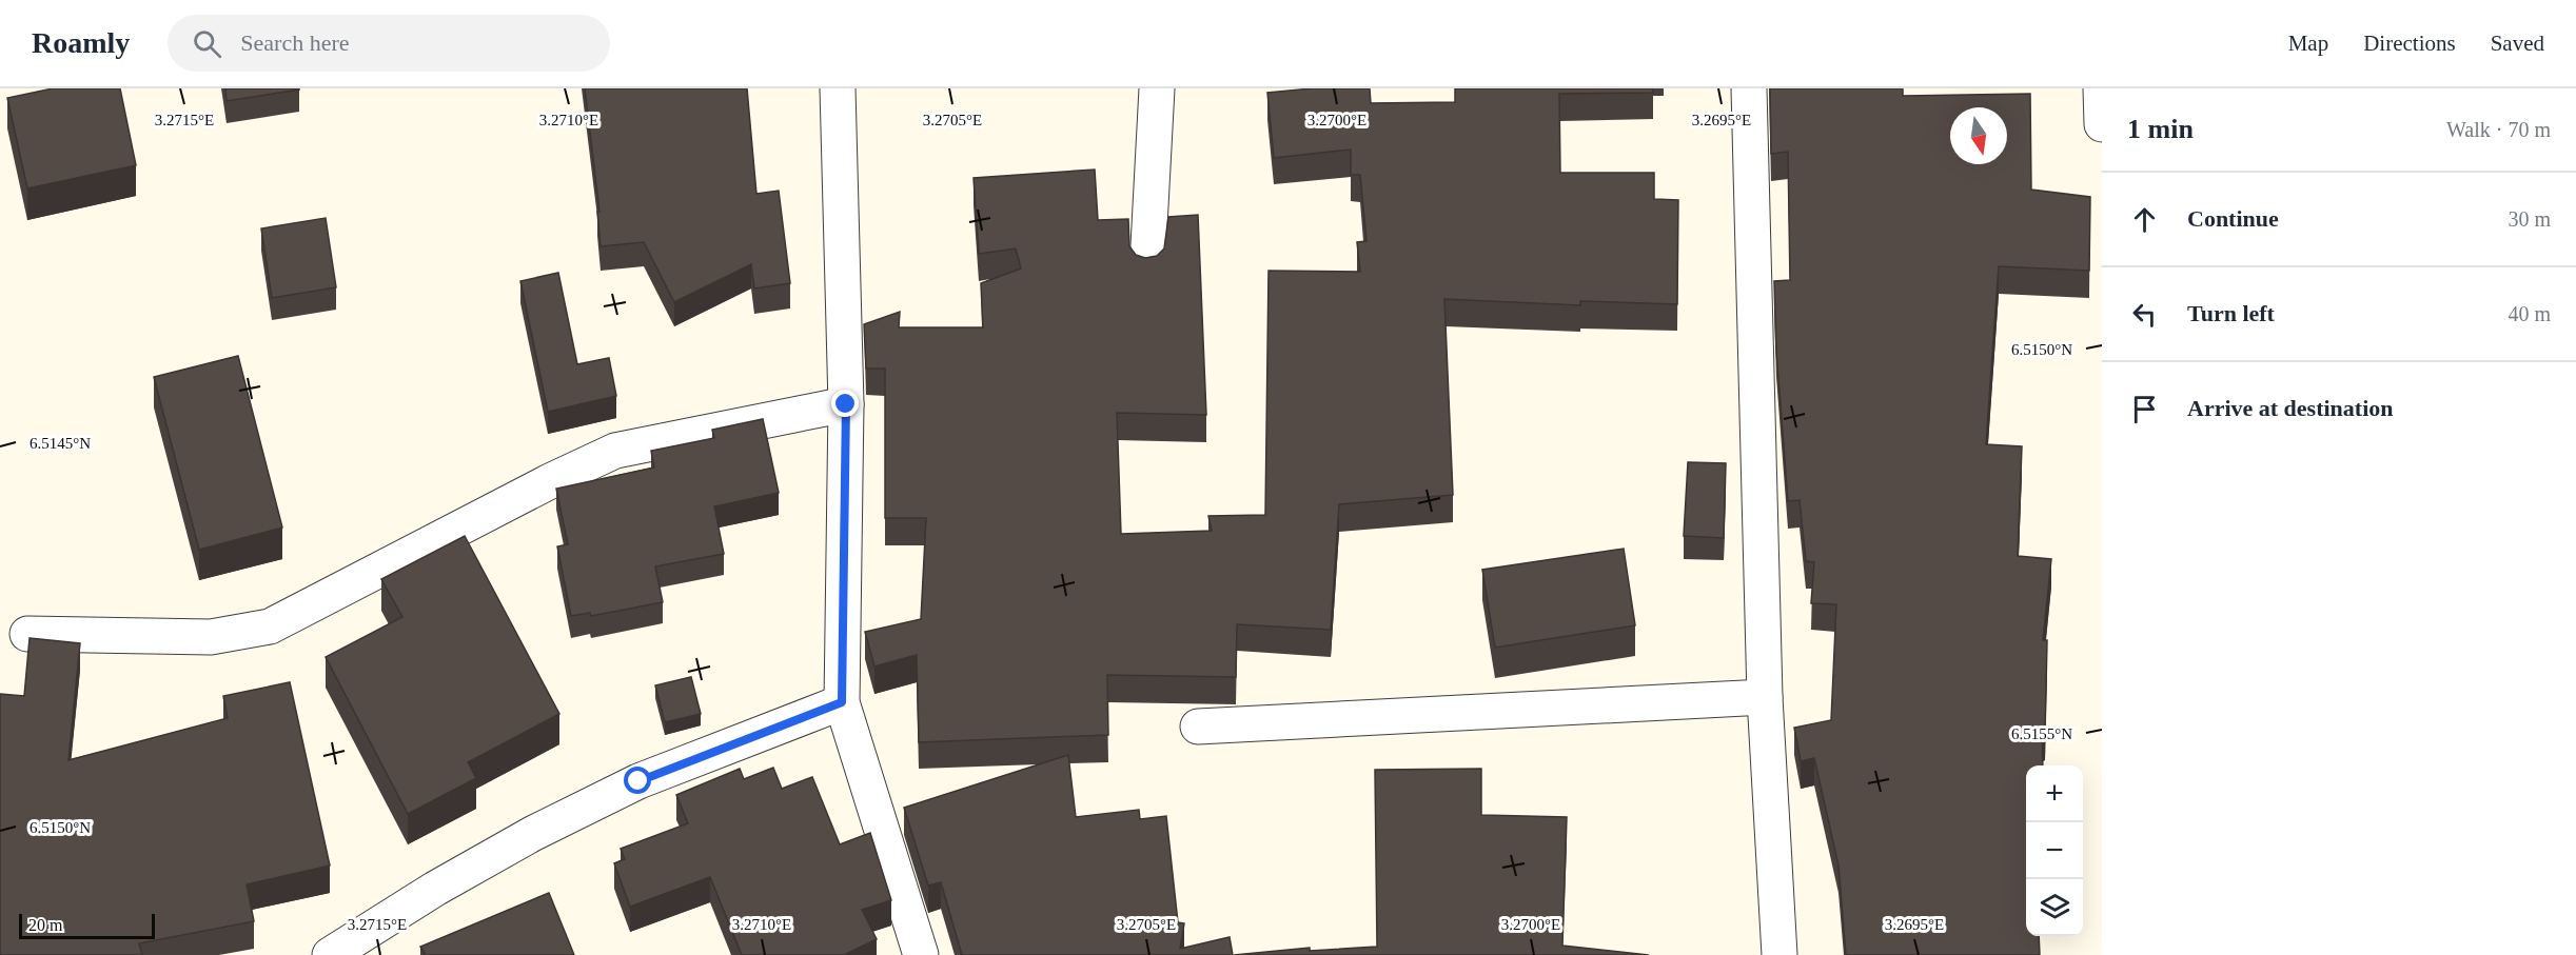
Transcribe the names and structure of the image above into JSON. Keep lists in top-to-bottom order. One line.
{"scale_bar":"20 m","north":"bottom","page":{"header":"Roamly","search":"Search here","nav":["Map","Directions","Saved"],"heading":["1 min","Walk · 70 m"],"list":[["Continue","30 m"],["Turn left","40 m"],"Arrive at destination"],"map_buttons":["+","−"],"scale":"20 m"},"coordinates":["3.2715°E","3.2710°E","3.2705°E","3.2700°E","3.2695°E","6.5150°N","6.5145°N","6.5155°N"]}
